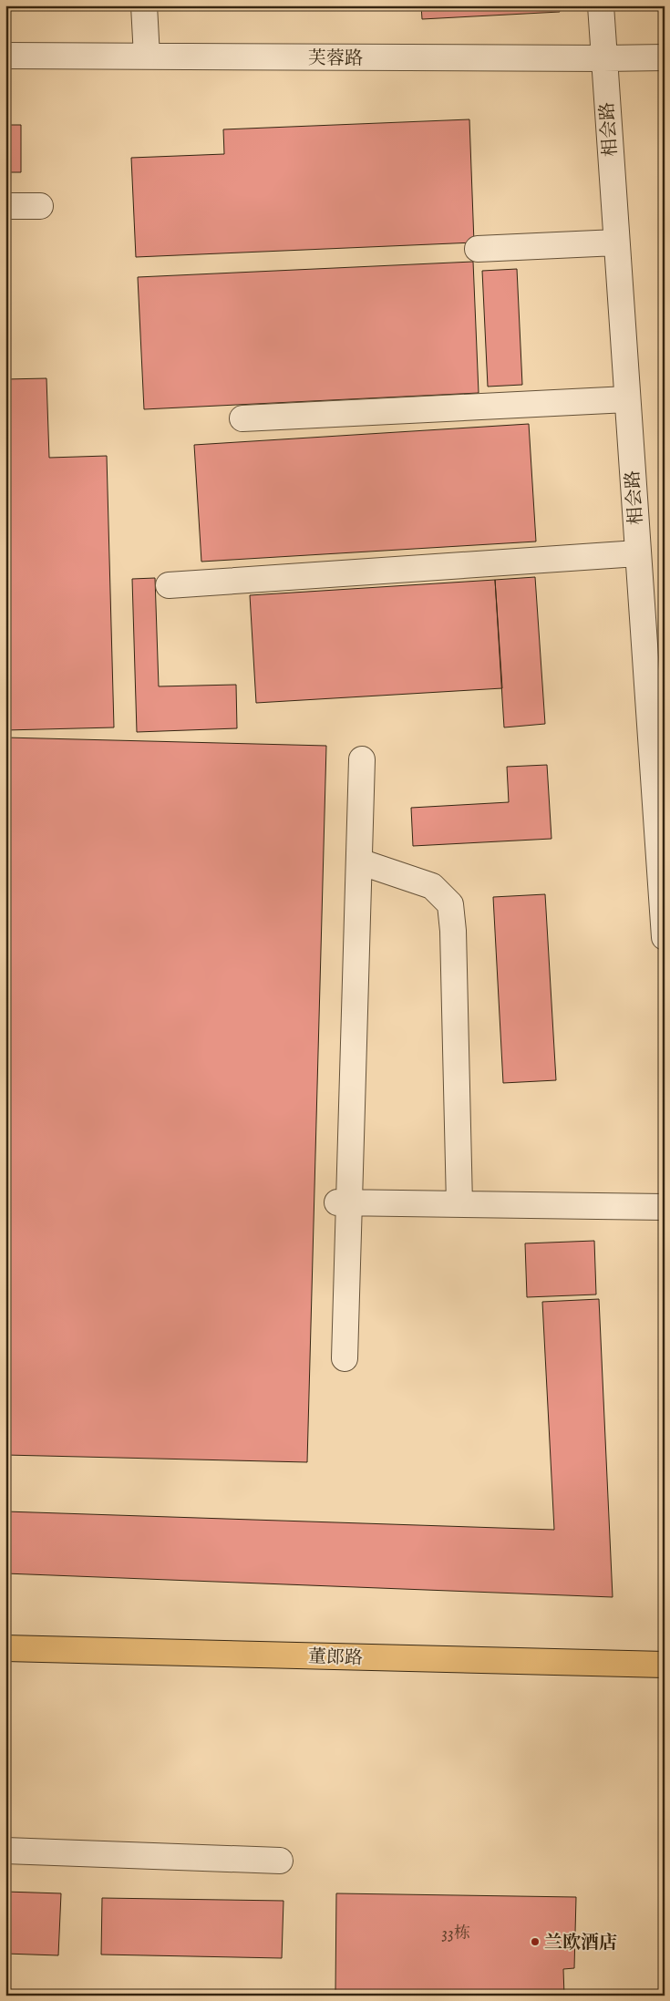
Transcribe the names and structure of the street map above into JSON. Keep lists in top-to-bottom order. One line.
{"streets":{"main road":["董郎路"],"street":["芙蓉路","相会路"]},"crossings":[["芙蓉路","相会路"]],"places":["兰欧酒店"],"house_numbers":["33栋"]}
